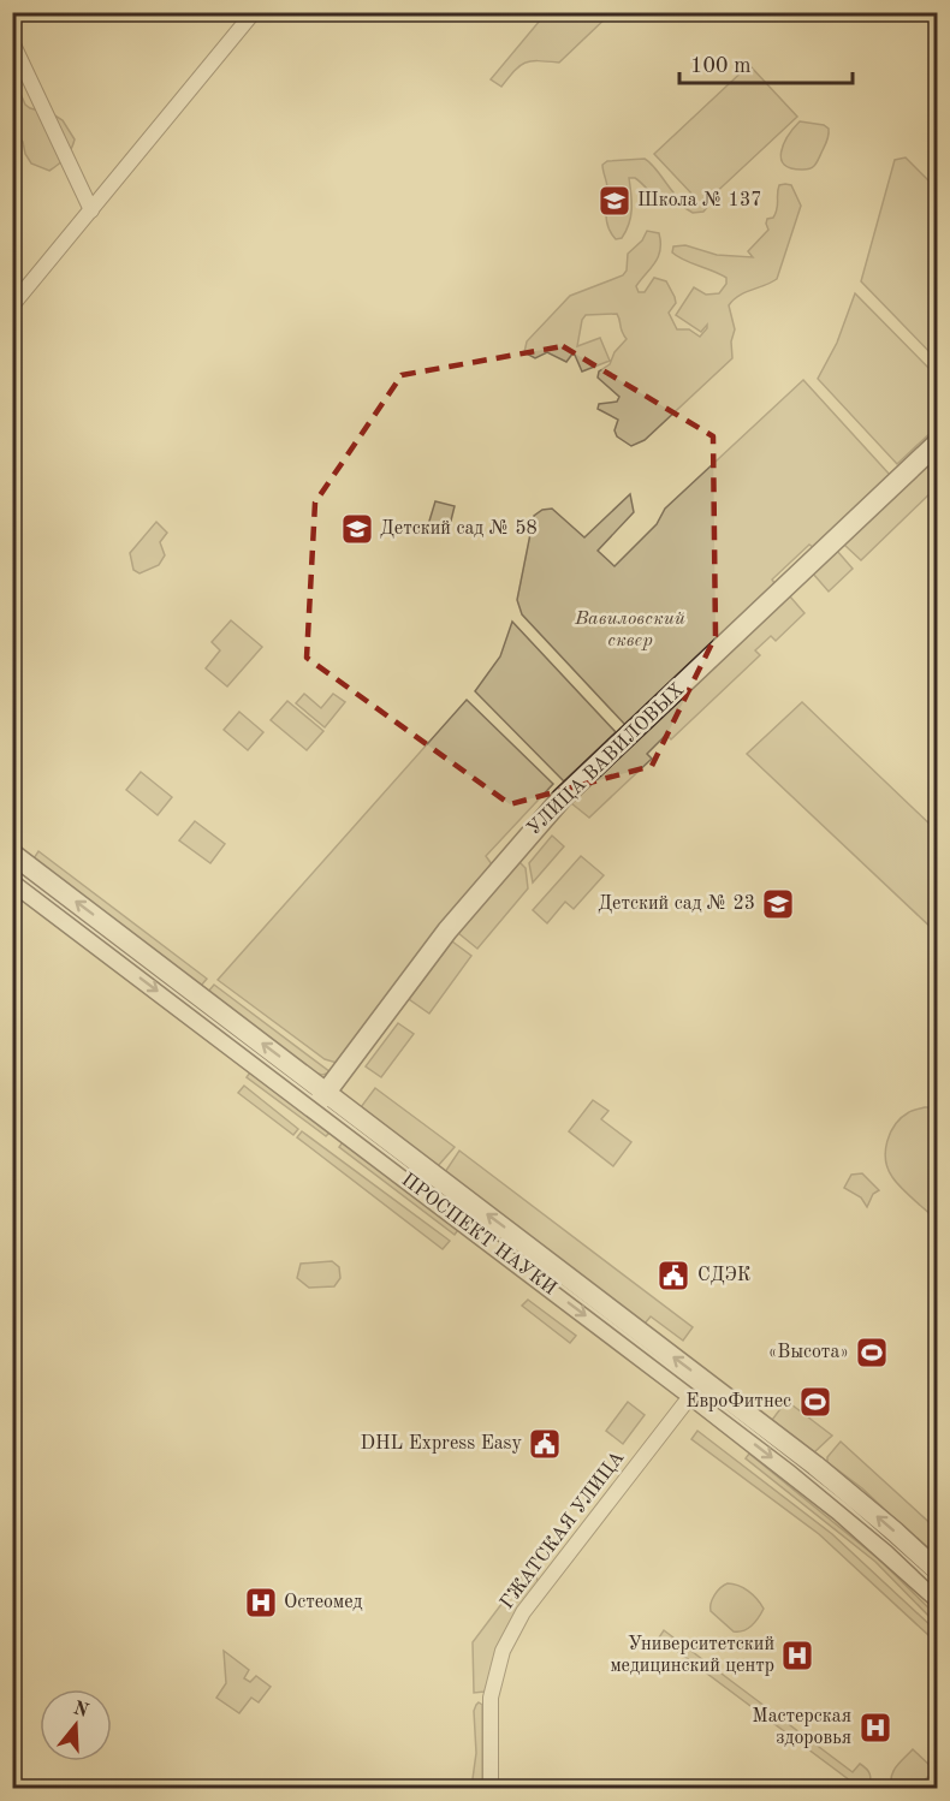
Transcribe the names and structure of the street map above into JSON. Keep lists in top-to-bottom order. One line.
{"streets":{"main road":["УЛИЦА ВАВИЛОВЫХ","ПРОСПЕКТ НАУКИ"],"street":["ГЖАТСКАЯ УЛИЦА"]},"crossings":[["УЛИЦА ВАВИЛОВЫХ","ПРОСПЕКТ НАУКИ"],["ПРОСПЕКТ НАУКИ","ГЖАТСКАЯ УЛИЦА"]],"parks":["Вавиловский сквер"],"places":{"school or university":["Школа № 137","Детский сад № 58","Детский сад № 23"],"public building":["СДЭК","DHL Express Easy"],"sports":["«Высота»","ЕвроФитнес"],"hospital":["Остеомед","Университетский медицинский центр","Мастерская здоровья"]},"scale_bar":"100 m","north":"top"}
